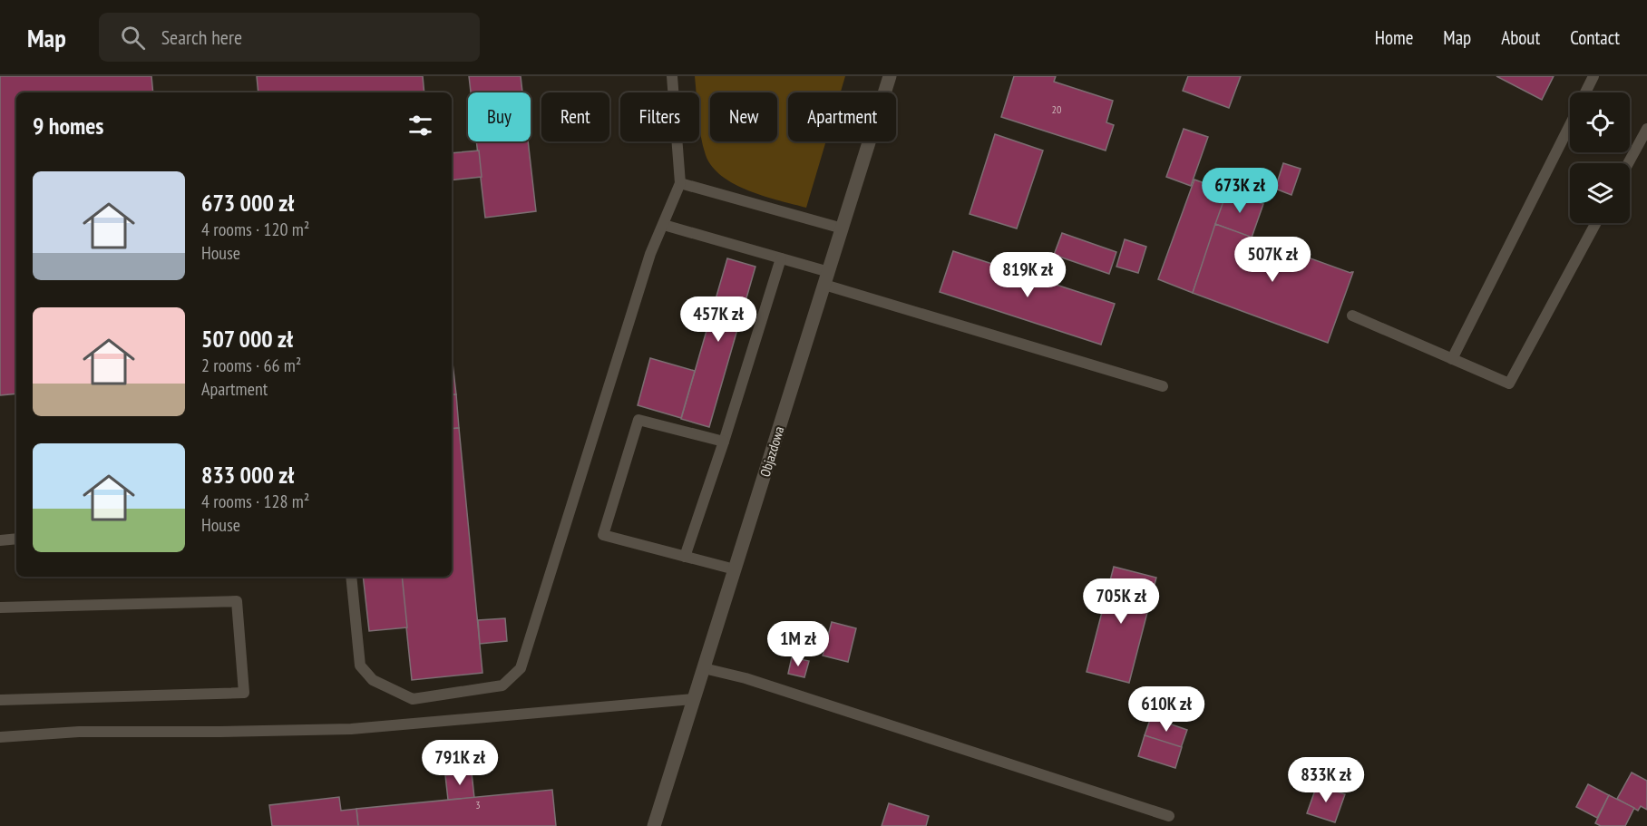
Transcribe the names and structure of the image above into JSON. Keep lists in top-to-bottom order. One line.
{"streets":{"street":["Objazdowa"]},"house_numbers":["20","3"],"page":{"header":"Map","search":"Search here","nav":["Home","Map","About","Contact"],"chip":["Buy","Rent","Filters","New","Apartment"],"heading":"9 homes","list":[{"name":"673 000 zł","note":"4 rooms · 120 m² · House"},{"name":"507 000 zł","note":"2 rooms · 66 m² · Apartment"},{"name":"833 000 zł","note":"4 rooms · 128 m² · House"}],"price":["673K zł","507K zł","819K zł","457K zł","705K zł","1M zł","610K zł","791K zł","833K zł"]}}
